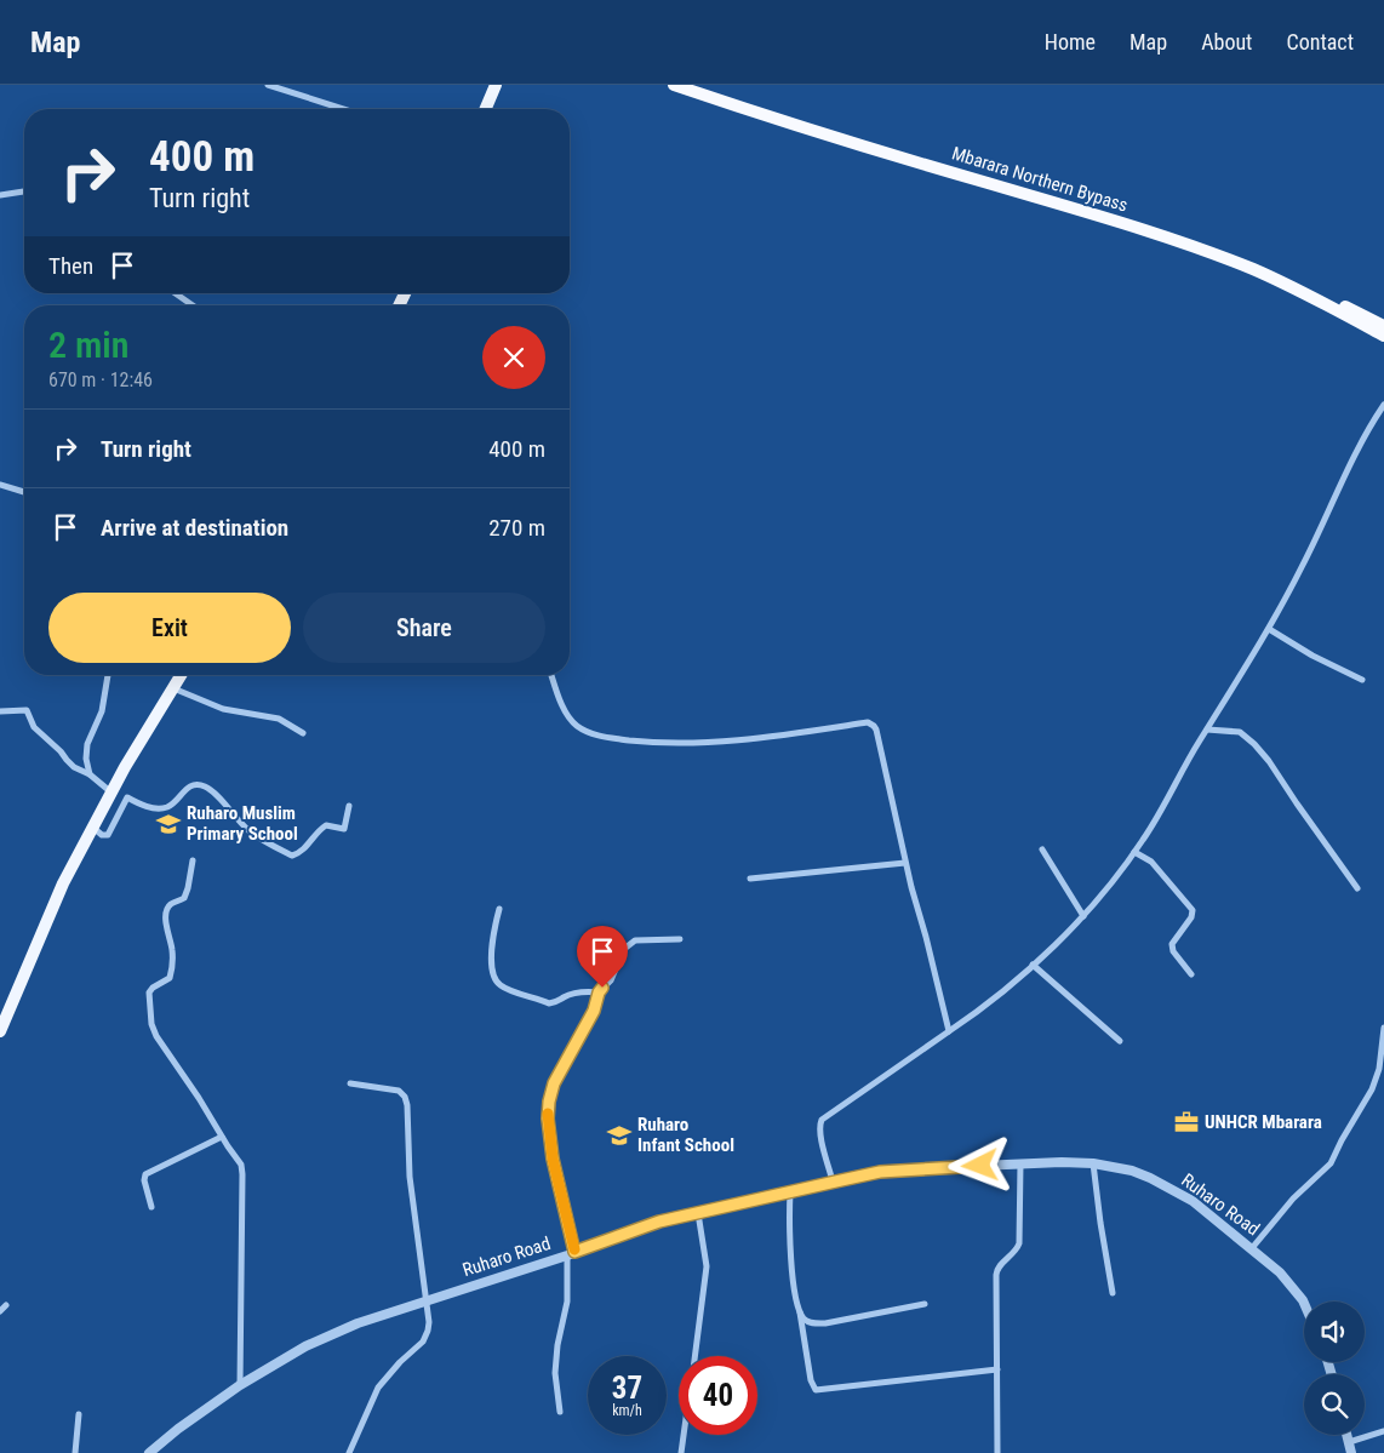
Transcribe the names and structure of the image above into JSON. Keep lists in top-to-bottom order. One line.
{"streets":{"highway":["Mbarara Northern Bypass"],"street":["Ruharo Road"]},"places":{"school or university":["Ruharo Muslim Primary School","Ruharo Infant School"],"office":["UNHCR Mbarara"]},"page":{"header":"Map","nav":["Home","Map","About","Contact"],"turn":["400 m","Turn right"],"then":"Then","heading":["2 min","670 m · 12:46"],"list":[{"name":"Turn right","value":"400 m"},{"name":"Arrive at destination","value":"270 m"}],"buttons":["Exit","Share"],"speed":"37 km/h","limit":"40"}}
